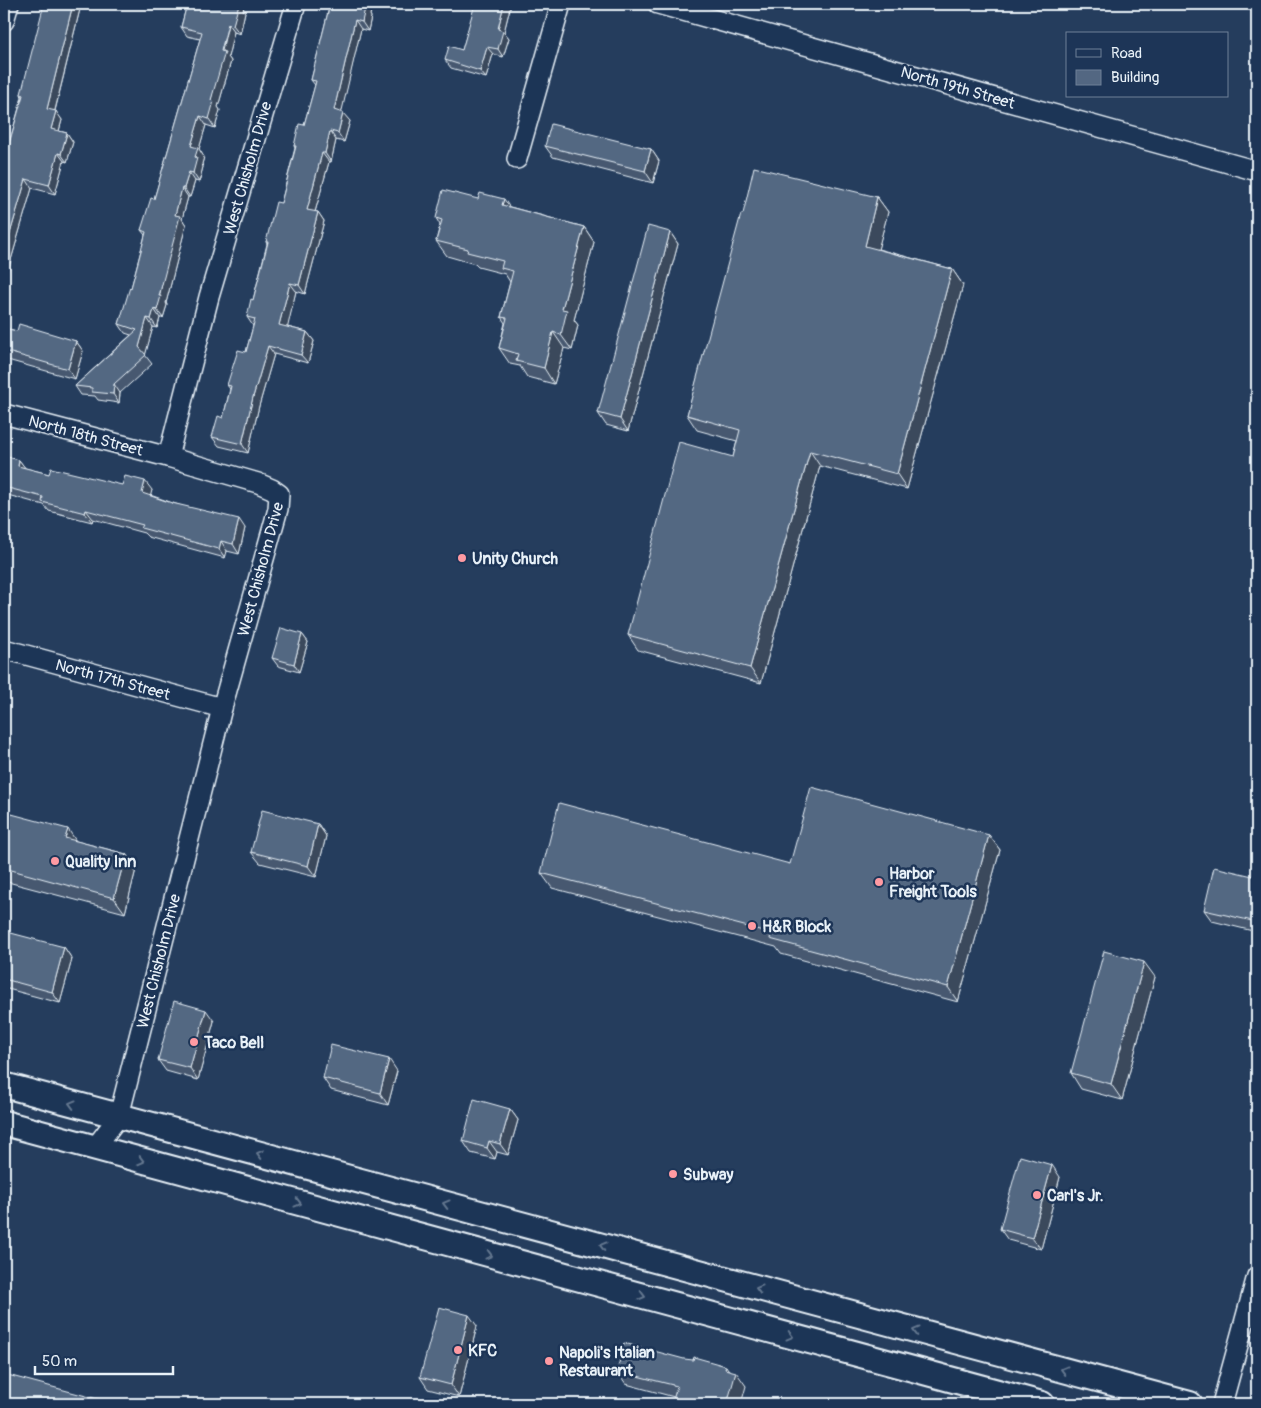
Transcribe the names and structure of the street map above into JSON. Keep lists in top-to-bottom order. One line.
{"streets":{"street":["North 19th Street","West Chisholm Drive","North 18th Street","North 17th Street"]},"crossings":[["West Chisholm Drive","North 18th Street"],["West Chisholm Drive","North 17th Street"]],"places":["Unity Church","Quality Inn","Harbor Freight Tools","H&R Block","Taco Bell","Subway","Carl's Jr.","KFC","Napoli's Italian Restaurant"],"legend":["Road","Building"],"scale_bar":"50 m"}
